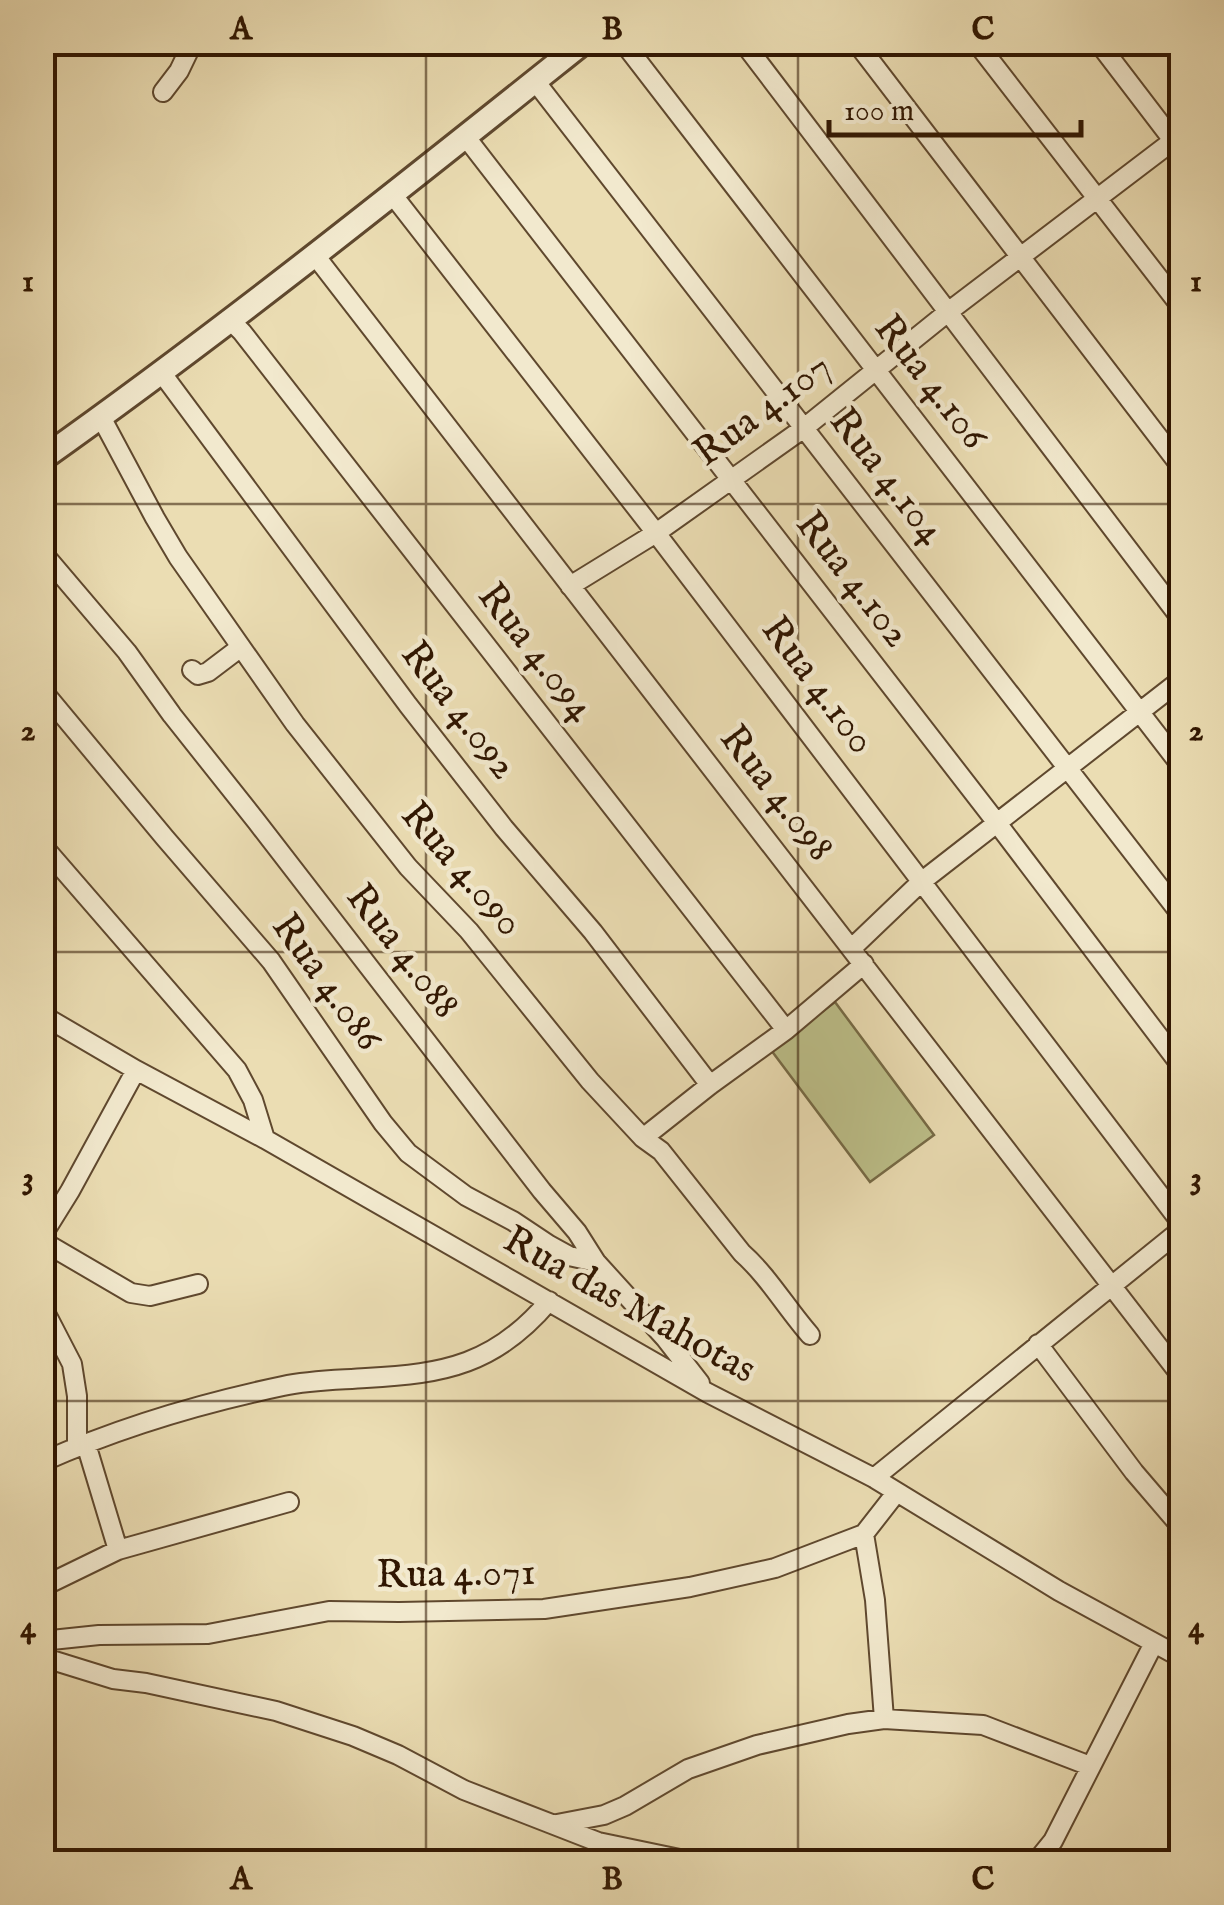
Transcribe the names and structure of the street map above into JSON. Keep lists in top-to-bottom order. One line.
{"streets":{"street":["Rua 4.106","Rua 4.107","Rua 4.104","Rua 4.102","Rua 4.094","Rua 4.100","Rua 4.092","Rua 4.098","Rua 4.090","Rua 4.088","Rua 4.086","Rua das Mahotas","Rua 4.071"]},"crossings":[["Rua 4.106","Rua 4.107"],["Rua 4.107","Rua 4.104"],["Rua 4.107","Rua 4.102"],["Rua 4.107","Rua 4.100"],["Rua 4.107","Rua 4.098"],["Rua 4.088","Rua 4.086"],["Rua 4.088","Rua das Mahotas"]],"scale_bar":"100 m","grid":{"columns":["A","B","C"],"rows":["1","2","3","4"]}}
